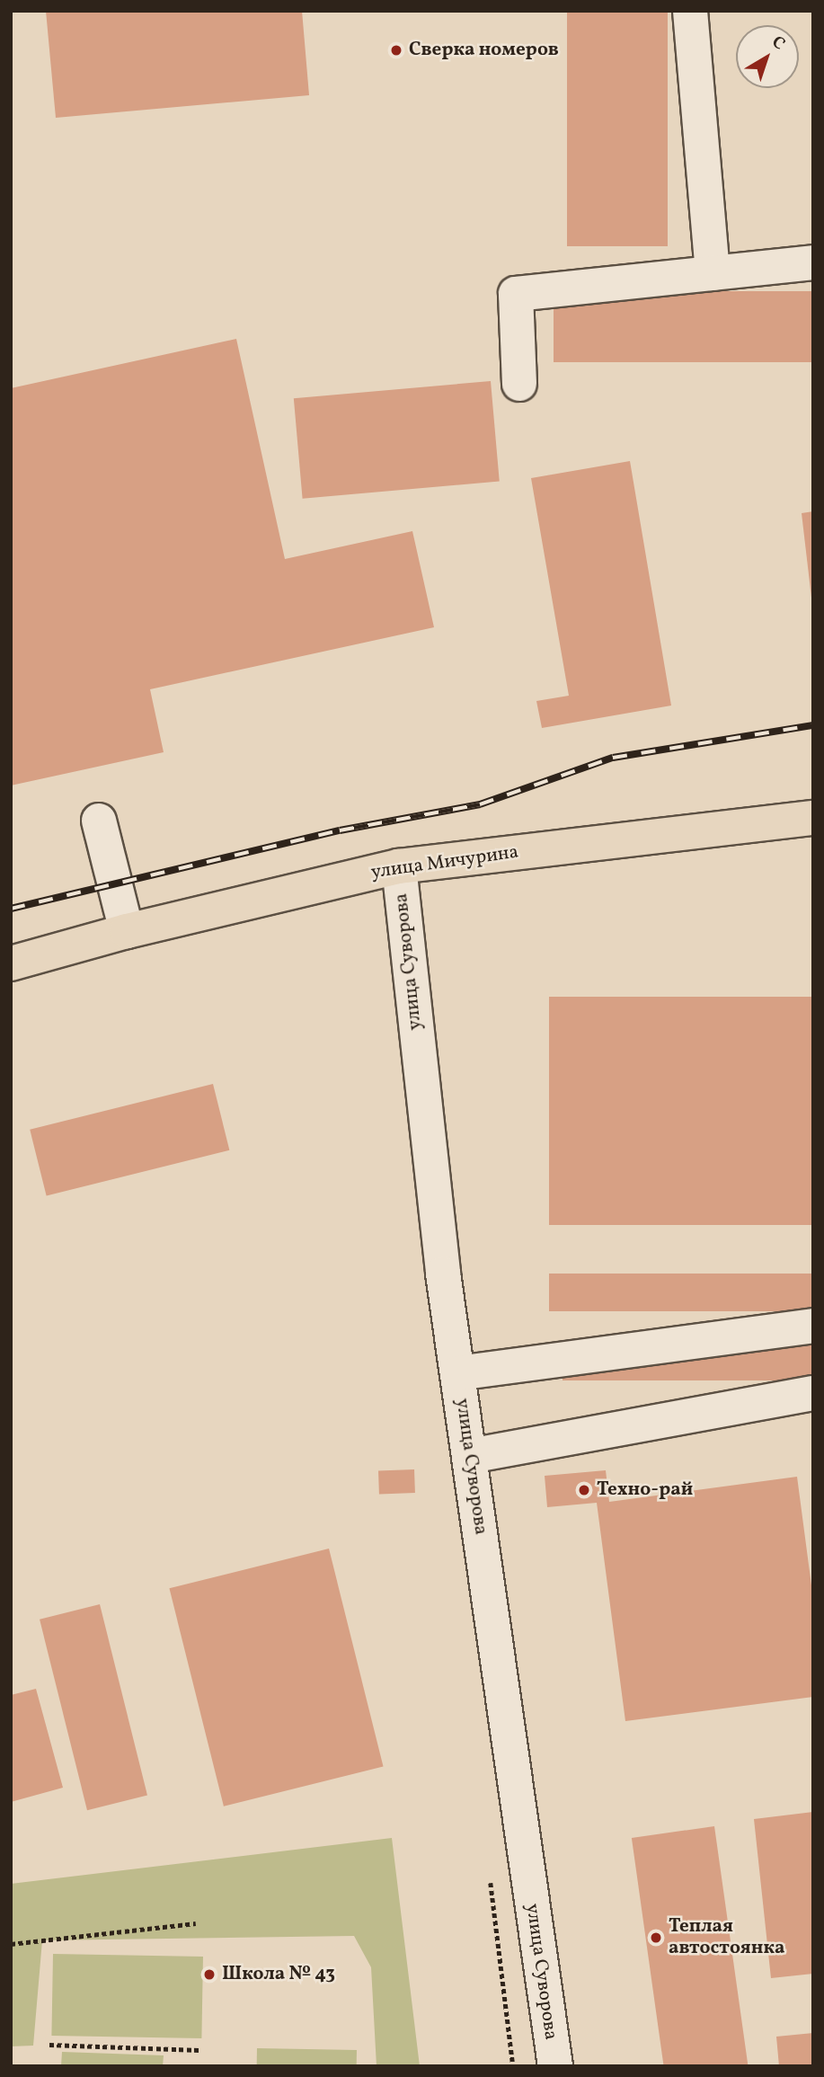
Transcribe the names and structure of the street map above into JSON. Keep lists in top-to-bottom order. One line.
{"streets":{"main road":["улица Мичурина"],"street":["улица Суворова"]},"crossings":[["улица Мичурина","улица Суворова"]],"places":["Сверка номеров","Техно-рай","Теплая автостоянка","Школа № 43"],"north":"top right"}
